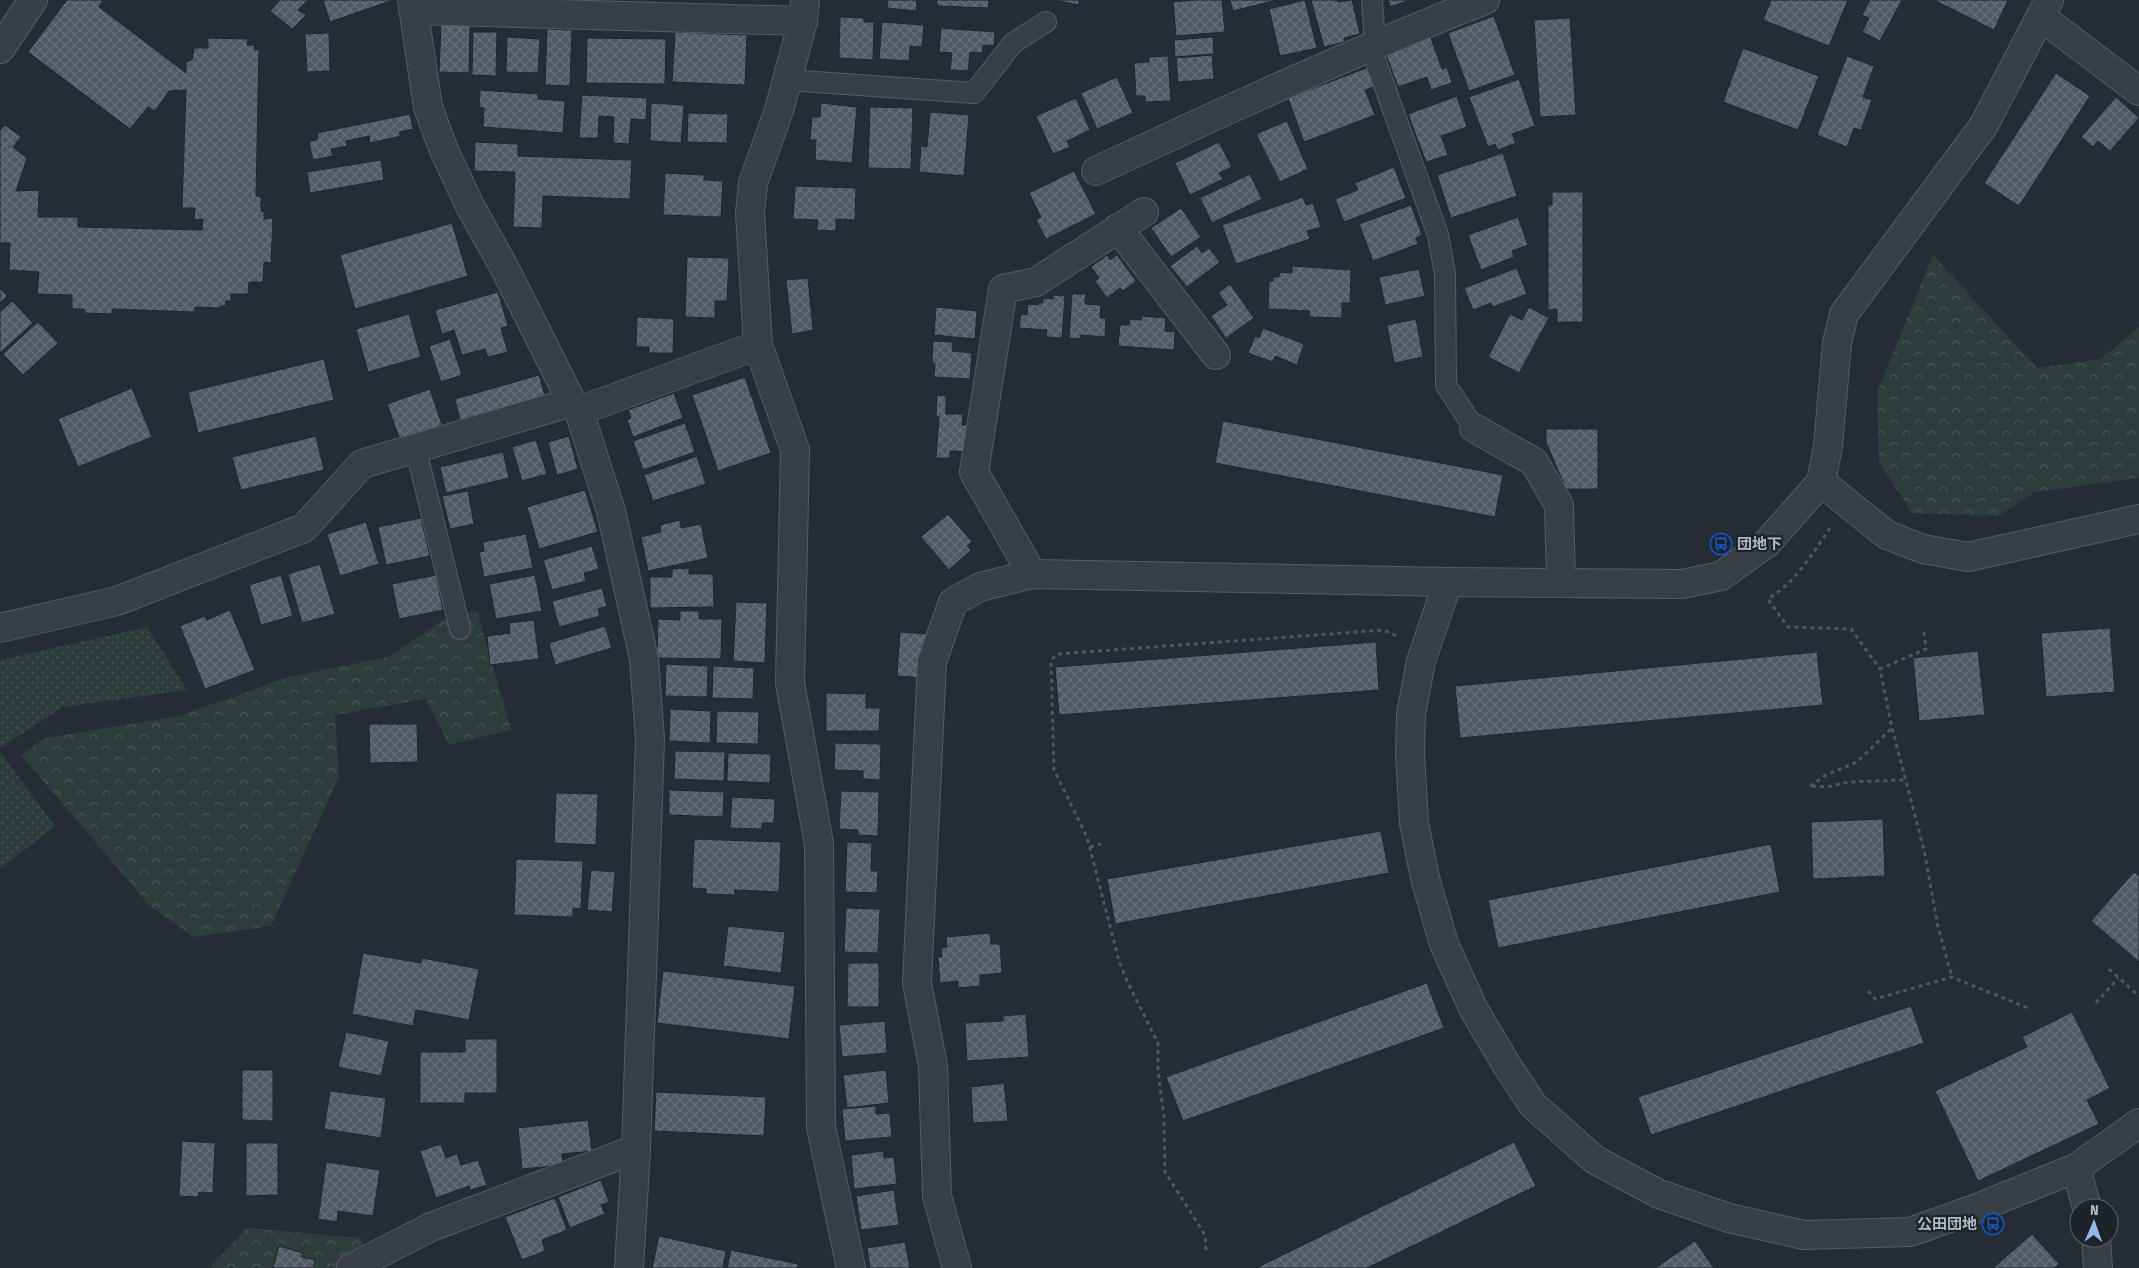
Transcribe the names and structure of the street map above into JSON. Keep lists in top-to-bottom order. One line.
{"places":{"bus stop":["団地下","公田団地"]},"north":"top"}
